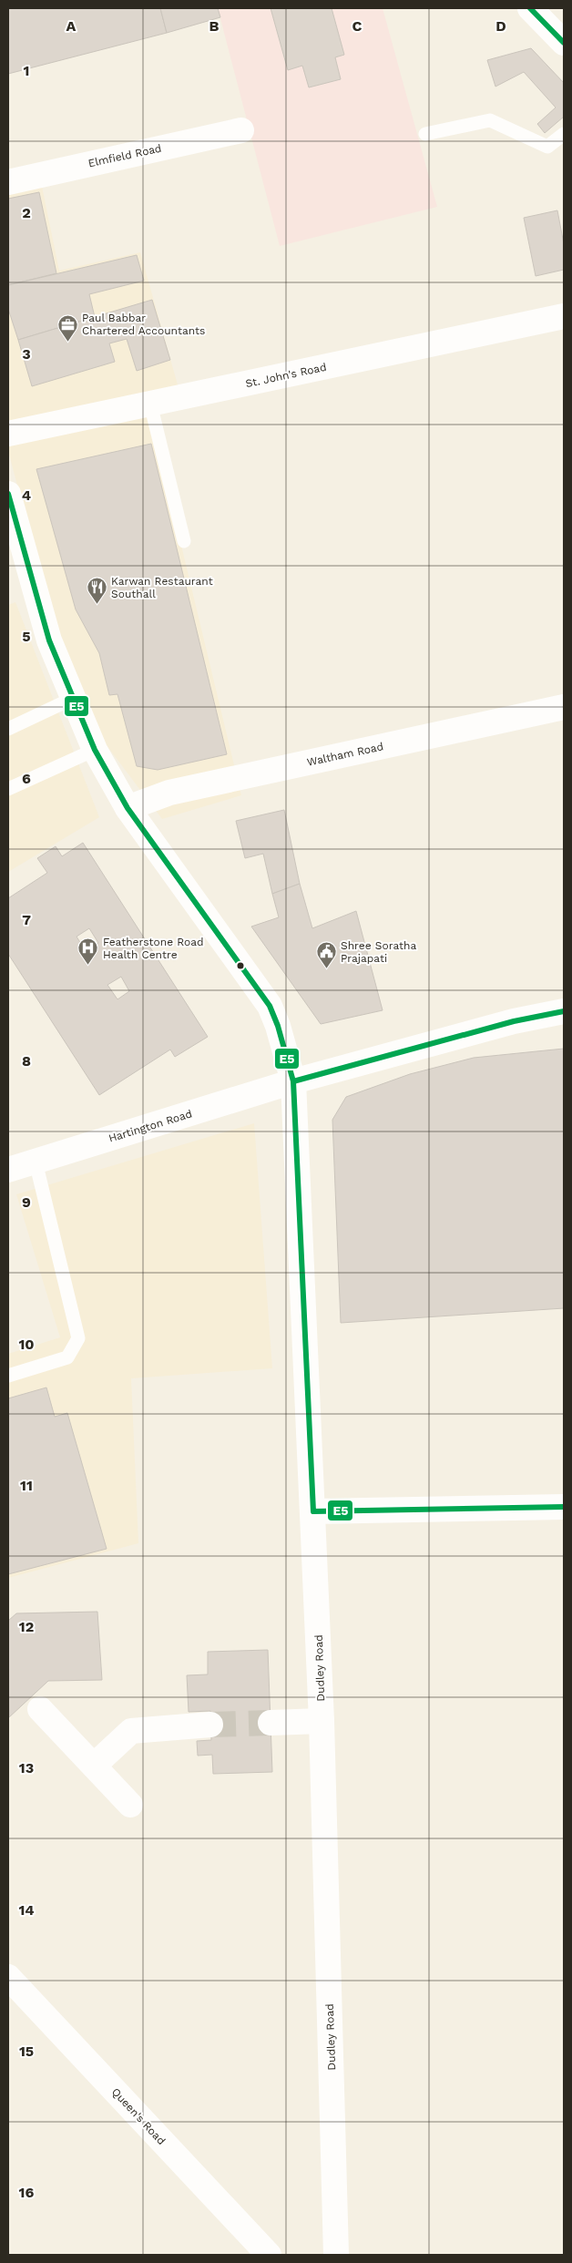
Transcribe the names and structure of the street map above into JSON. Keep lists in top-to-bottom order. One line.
{"streets":{"street":["Elmfield Road","St. John's Road","Waltham Road","Hartington Road","Dudley Road","Queen's Road"]},"crossings":[["Waltham Road","Dudley Road"],["Hartington Road","Dudley Road"]],"places":{"office":["Paul Babbar Chartered Accountants"],"restaurant":["Karwan Restaurant Southall"],"hospital":["Featherstone Road Health Centre"],"public building":["Shree Soratha Prajapati"]},"lines":["transit line E5"],"grid":{"columns":["A","B","C","D"],"rows":["1","2","3","4","5","6","7","8","9","10","11","12","13","14","15","16"]}}
